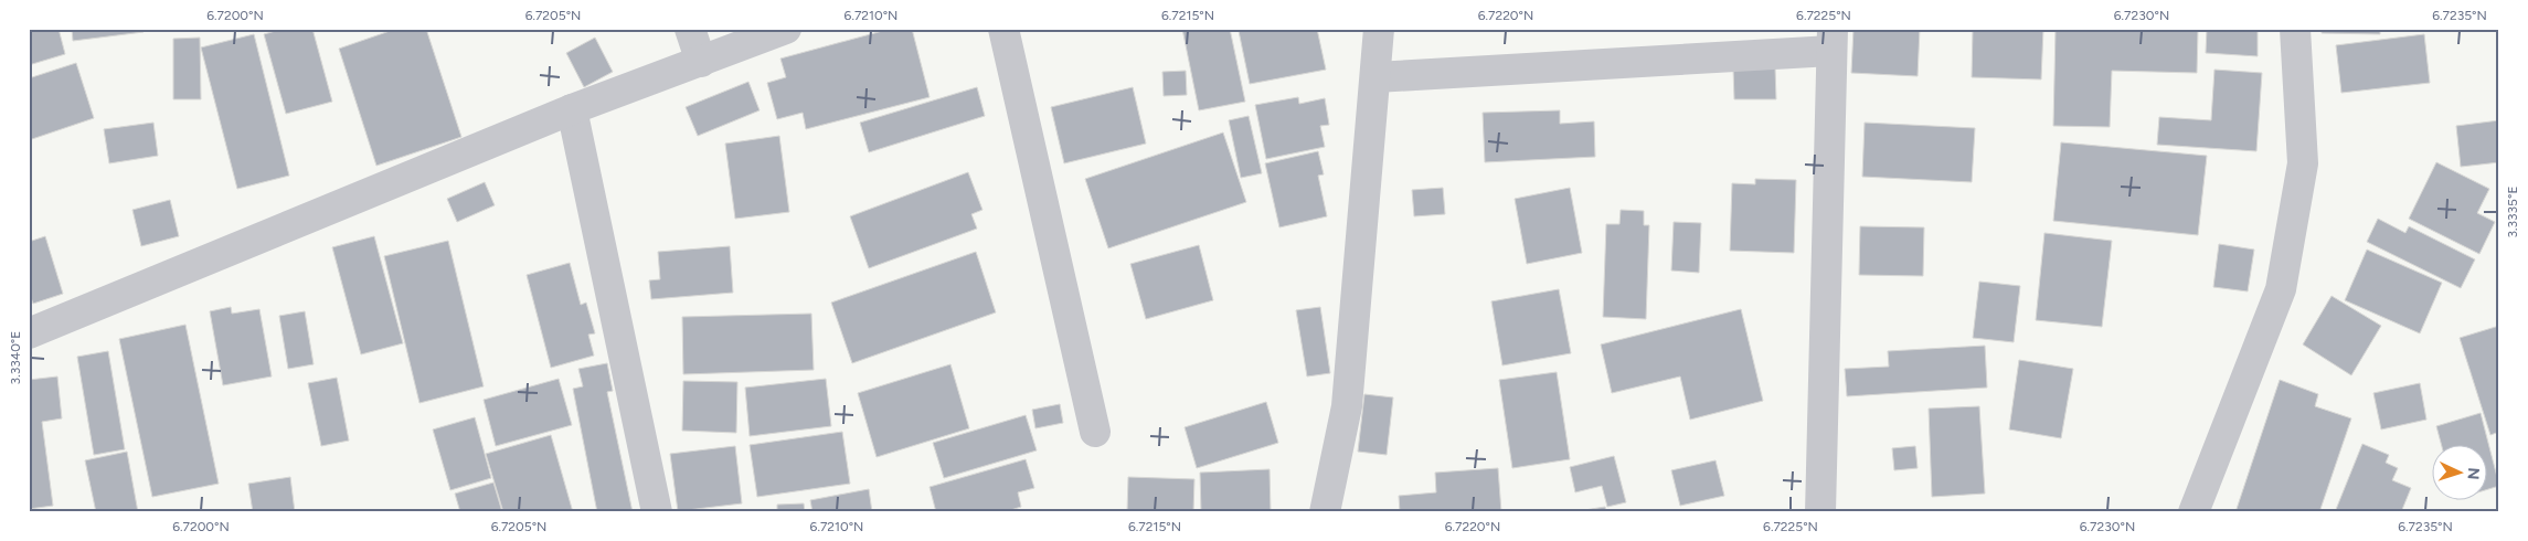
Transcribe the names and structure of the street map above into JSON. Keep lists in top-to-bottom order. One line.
{"north":"right","coordinates":["6.7200°N","6.7205°N","6.7210°N","6.7215°N","6.7220°N","6.7225°N","6.7230°N","6.7235°N","3.3335°E","3.3340°E"]}
